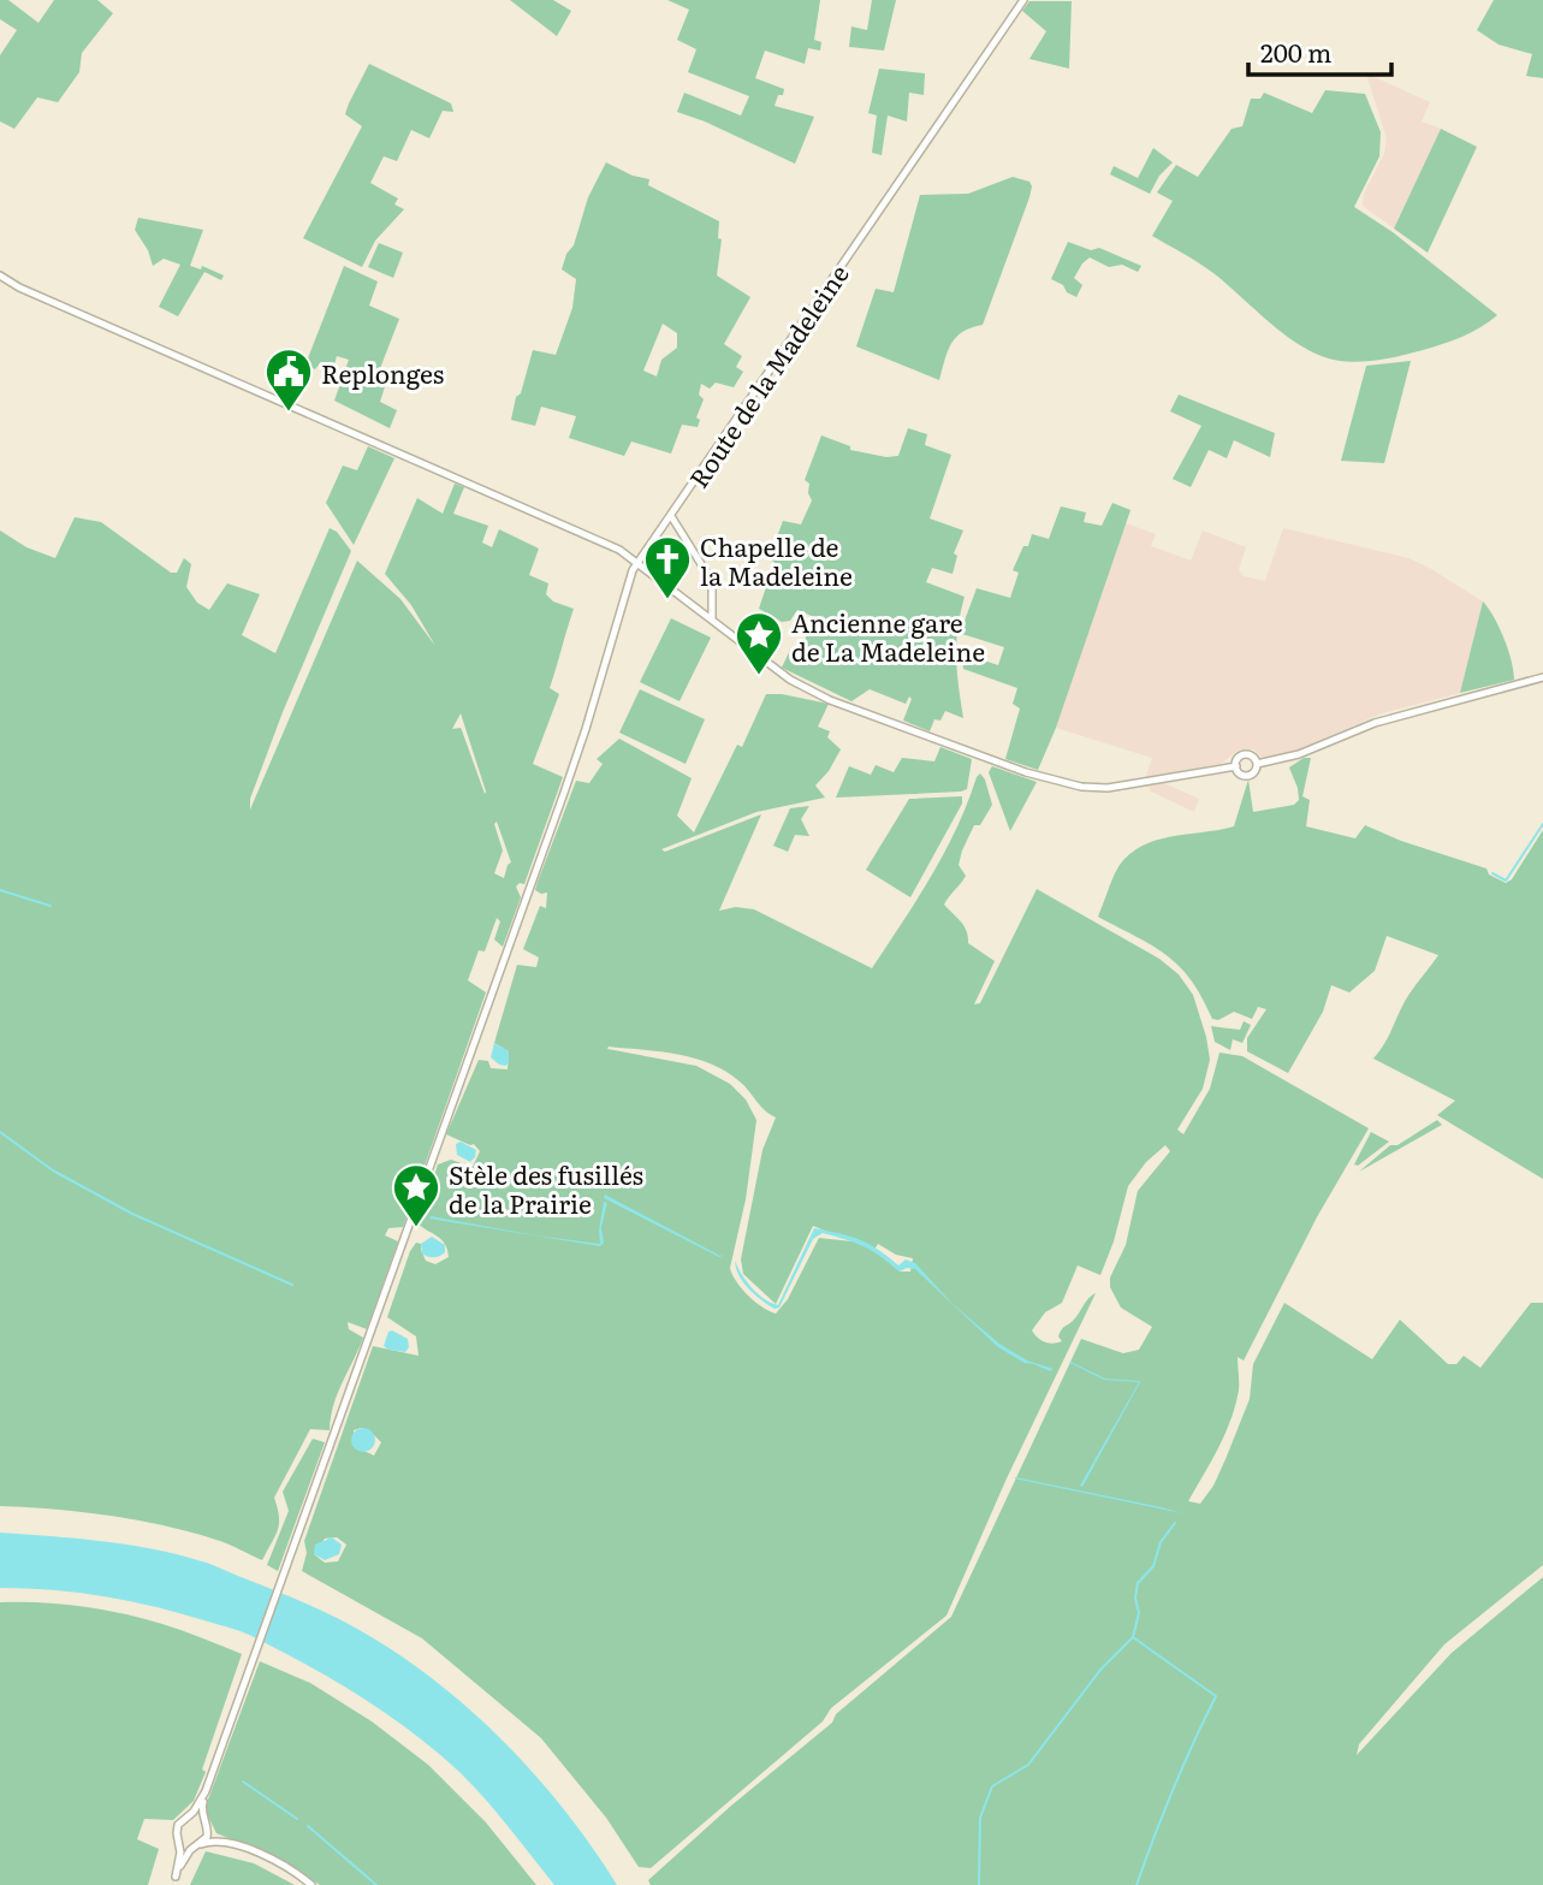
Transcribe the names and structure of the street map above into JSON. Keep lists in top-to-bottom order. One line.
{"streets":{"main road":["Route de la Madeleine"]},"places":{"public building":["Replonges"],"church":["Chapelle de la Madeleine"],"place":["Ancienne gare de La Madeleine","Stèle des fusillés de la Prairie"]},"scale_bar":"200 m"}
